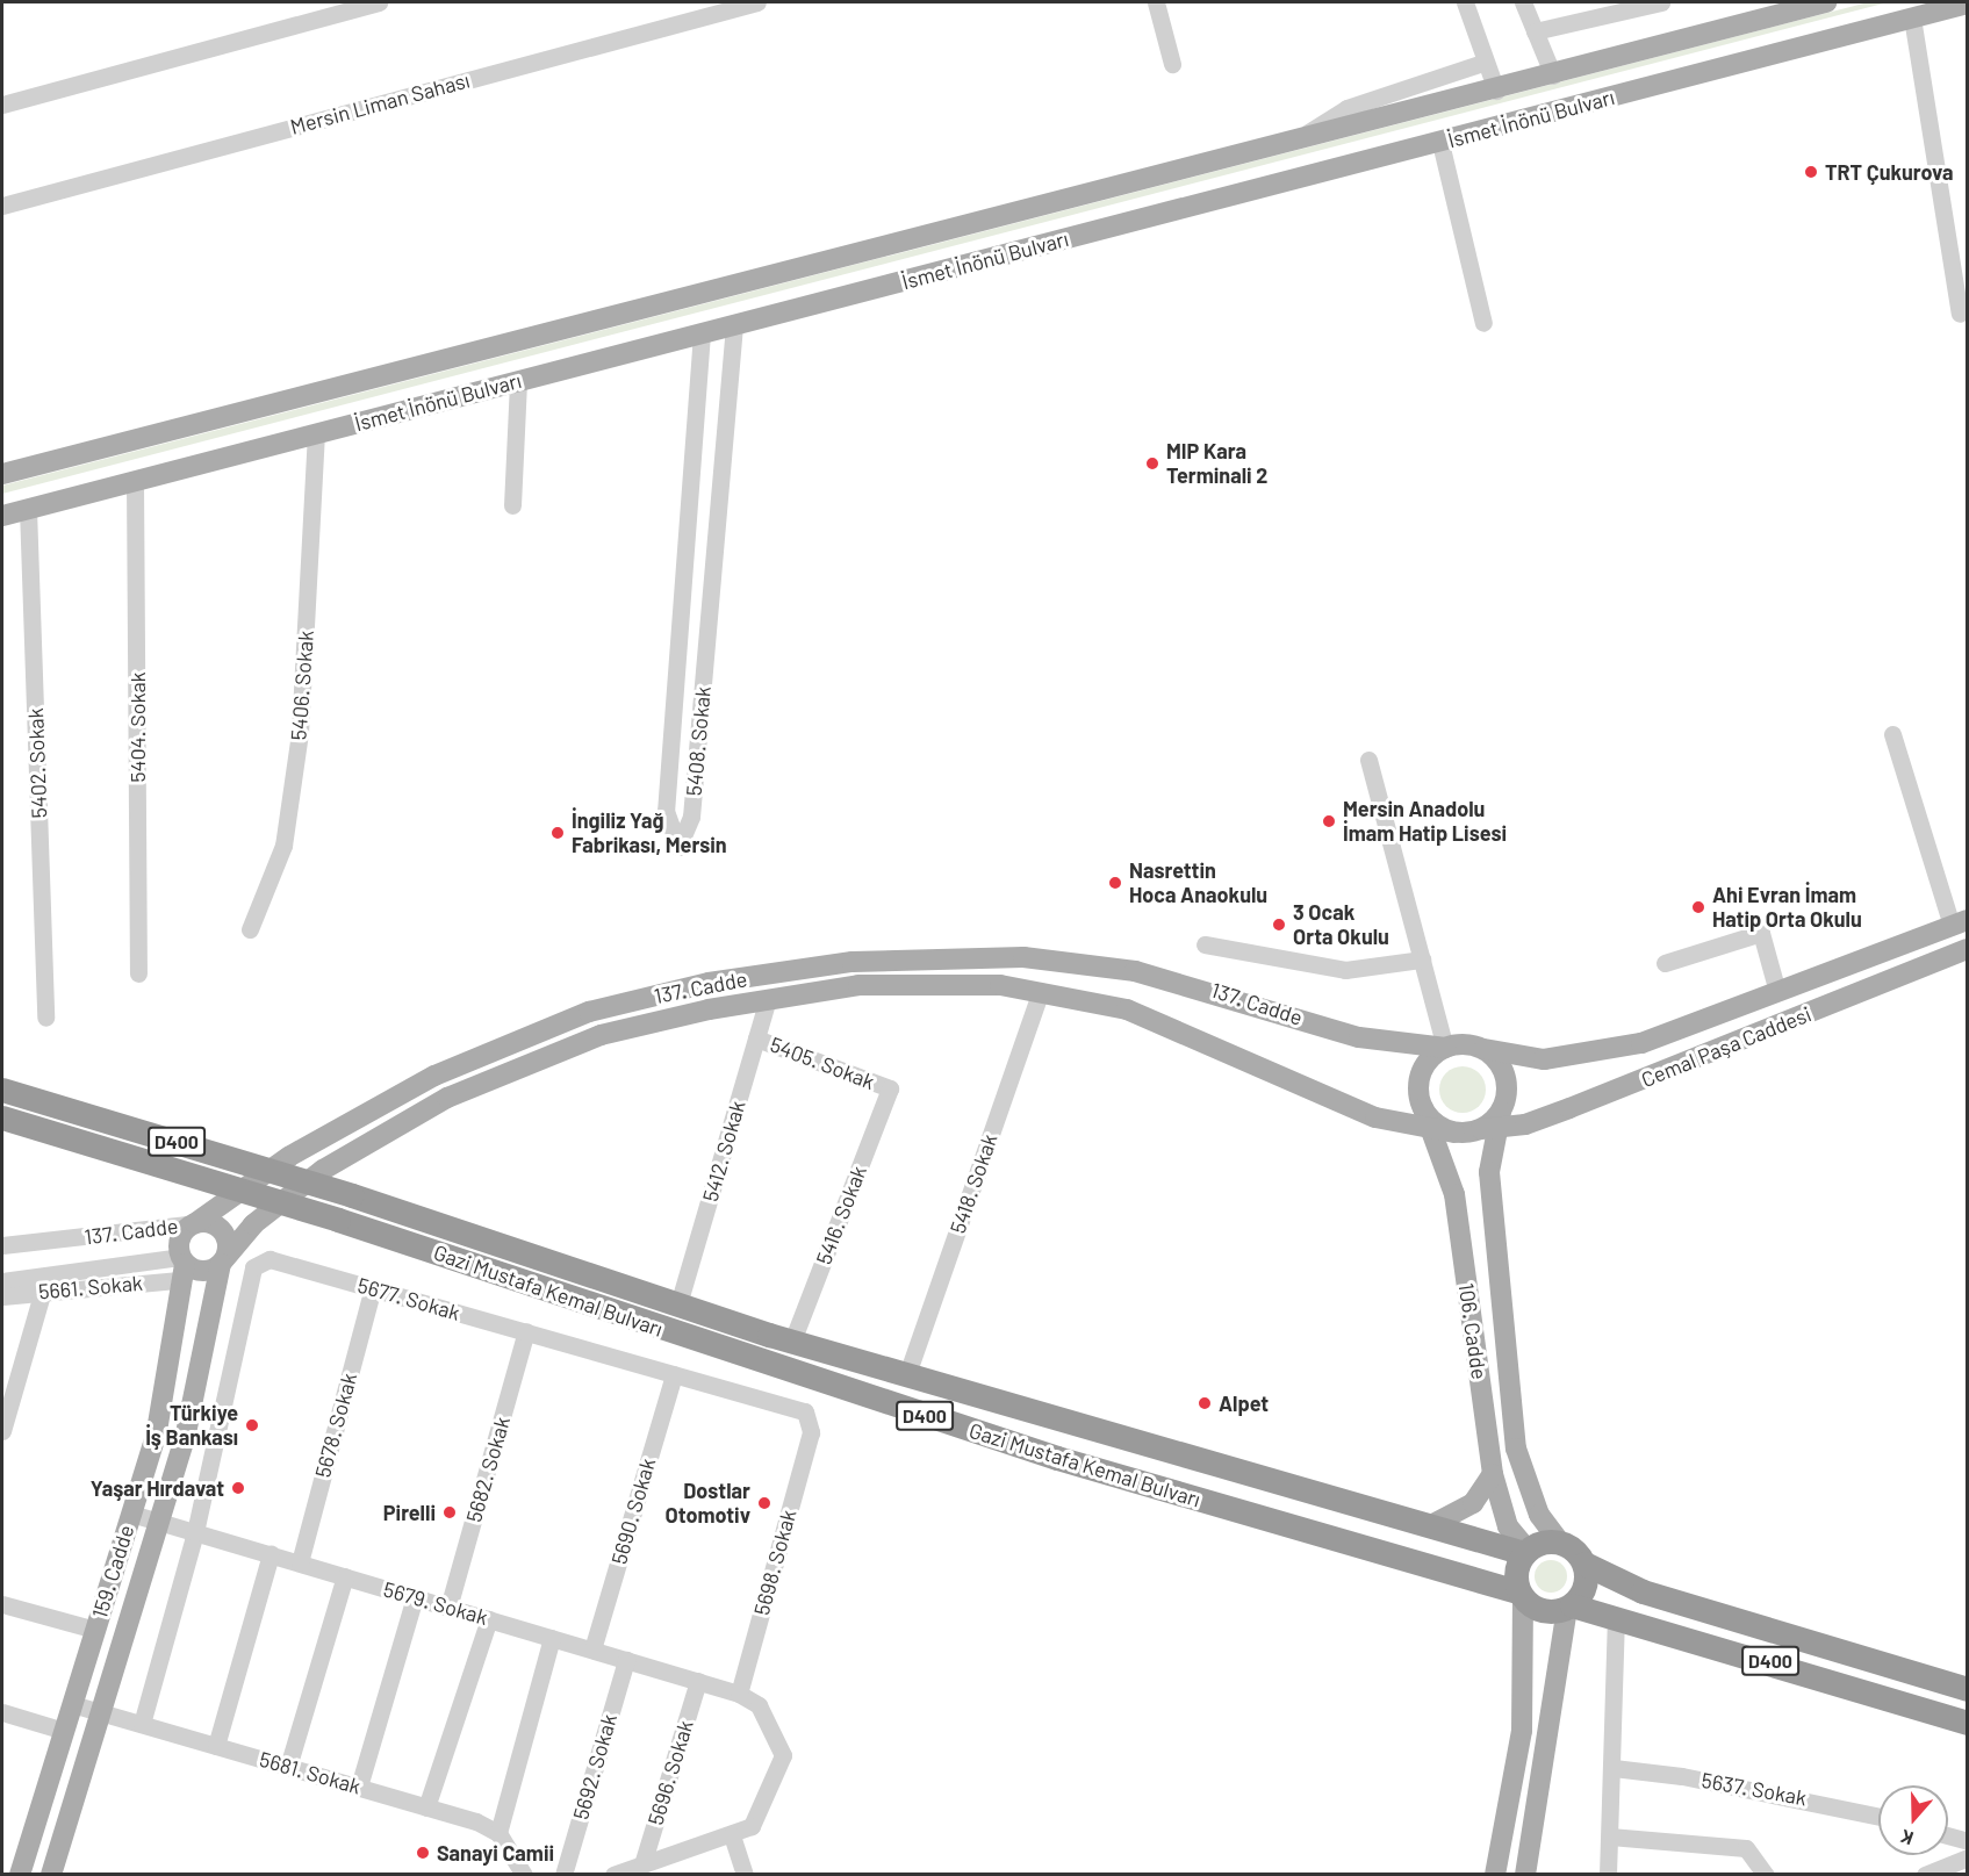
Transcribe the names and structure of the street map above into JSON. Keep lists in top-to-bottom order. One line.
{"streets":{"highway":["D400","Gazi Mustafa Kemal Bulvarı"],"main road":["İsmet İnönü Bulvarı","137. Cadde","Cemal Paşa Caddesi","106. Cadde","159. Cadde"],"street":["Mersin Liman Sahası","5406. Sokak","5404. Sokak","5408. Sokak","5402. Sokak","5405. Sokak","5412. Sokak","5418. Sokak","5416. Sokak","5661. Sokak","5677. Sokak","5678. Sokak","5682. Sokak","5690. Sokak","5698. Sokak","5679. Sokak","5692. Sokak","5681. Sokak","5696. Sokak","5637. Sokak"]},"crossings":[["İsmet İnönü Bulvarı","5406. Sokak"],["İsmet İnönü Bulvarı","5404. Sokak"],["İsmet İnönü Bulvarı","5408. Sokak"],["İsmet İnönü Bulvarı","5402. Sokak"],["137. Cadde","Cemal Paşa Caddesi"],["137. Cadde","5412. Sokak"],["137. Cadde","5418. Sokak"],["137. Cadde","5661. Sokak"],["137. Cadde","106. Cadde"],["137. Cadde","159. Cadde"],["Cemal Paşa Caddesi","106. Cadde"],["5405. Sokak","5412. Sokak"],["5405. Sokak","5416. Sokak"],["D400","Gazi Mustafa Kemal Bulvarı"],["D400","106. Cadde"],["5412. Sokak","Gazi Mustafa Kemal Bulvarı"],["5418. Sokak","Gazi Mustafa Kemal Bulvarı"],["5416. Sokak","Gazi Mustafa Kemal Bulvarı"],["5661. Sokak","159. Cadde"],["Gazi Mustafa Kemal Bulvarı","106. Cadde"],["5677. Sokak","5678. Sokak"],["5677. Sokak","5682. Sokak"],["5677. Sokak","5690. Sokak"],["5677. Sokak","5698. Sokak"],["5677. Sokak","5679. Sokak"],["5678. Sokak","5679. Sokak"],["5682. Sokak","5679. Sokak"],["5690. Sokak","5679. Sokak"],["5698. Sokak","5679. Sokak"],["159. Cadde","5679. Sokak"],["159. Cadde","5681. Sokak"],["5679. Sokak","5692. Sokak"],["5679. Sokak","5696. Sokak"]],"places":["TRT Çukurova","MIP Kara Terminali 2","Mersin Anadolu İmam Hatip Lisesi","İngiliz Yağ Fabrikası, Mersin","Nasrettin Hoca Anaokulu","Ahi Evran İmam Hatip Orta Okulu","3 Ocak Orta Okulu","Alpet","Türkiye İş Bankası","Yaşar Hırdavat","Dostlar Otomotiv","Pirelli","Sanayi Camii"],"north":"bottom"}
